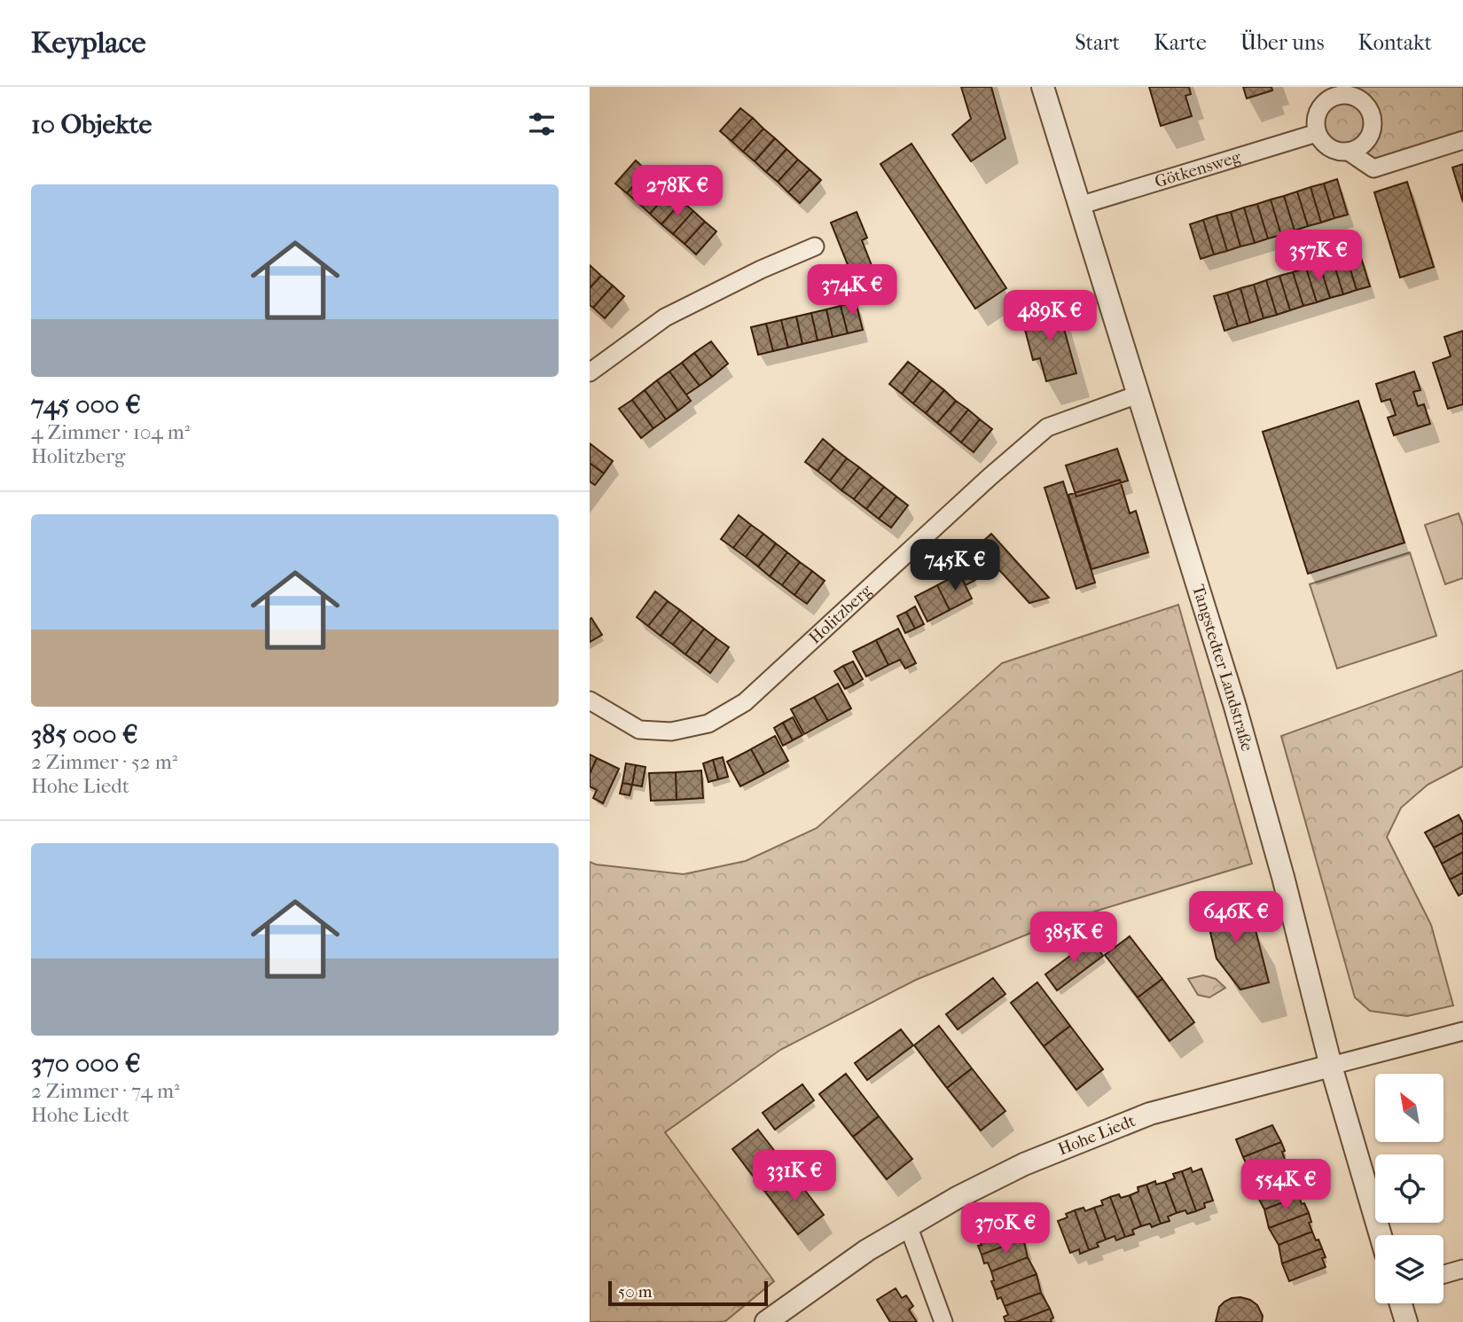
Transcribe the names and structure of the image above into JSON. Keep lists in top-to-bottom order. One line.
{"streets":{"street":["Götkensweg","Holitzberg","Tangstedter Landstraße","Hohe Liedt"]},"crossings":[["Götkensweg","Tangstedter Landstraße"],["Holitzberg","Tangstedter Landstraße"],["Tangstedter Landstraße","Hohe Liedt"]],"scale_bar":"50 m","north":"top left","page":{"header":"Keyplace","nav":["Start","Karte","Über uns","Kontakt"],"heading":"10 Objekte","list":[{"name":"745 000 €","note":"4 Zimmer · 104 m² · Holitzberg"},{"name":"385 000 €","note":"2 Zimmer · 52 m² · Hohe Liedt"},{"name":"370 000 €","note":"2 Zimmer · 74 m² · Hohe Liedt"}],"price":["278K €","357K €","374K €","489K €","745K €","646K €","385K €","331K €","554K €","370K €"],"scale":"50 m"}}
